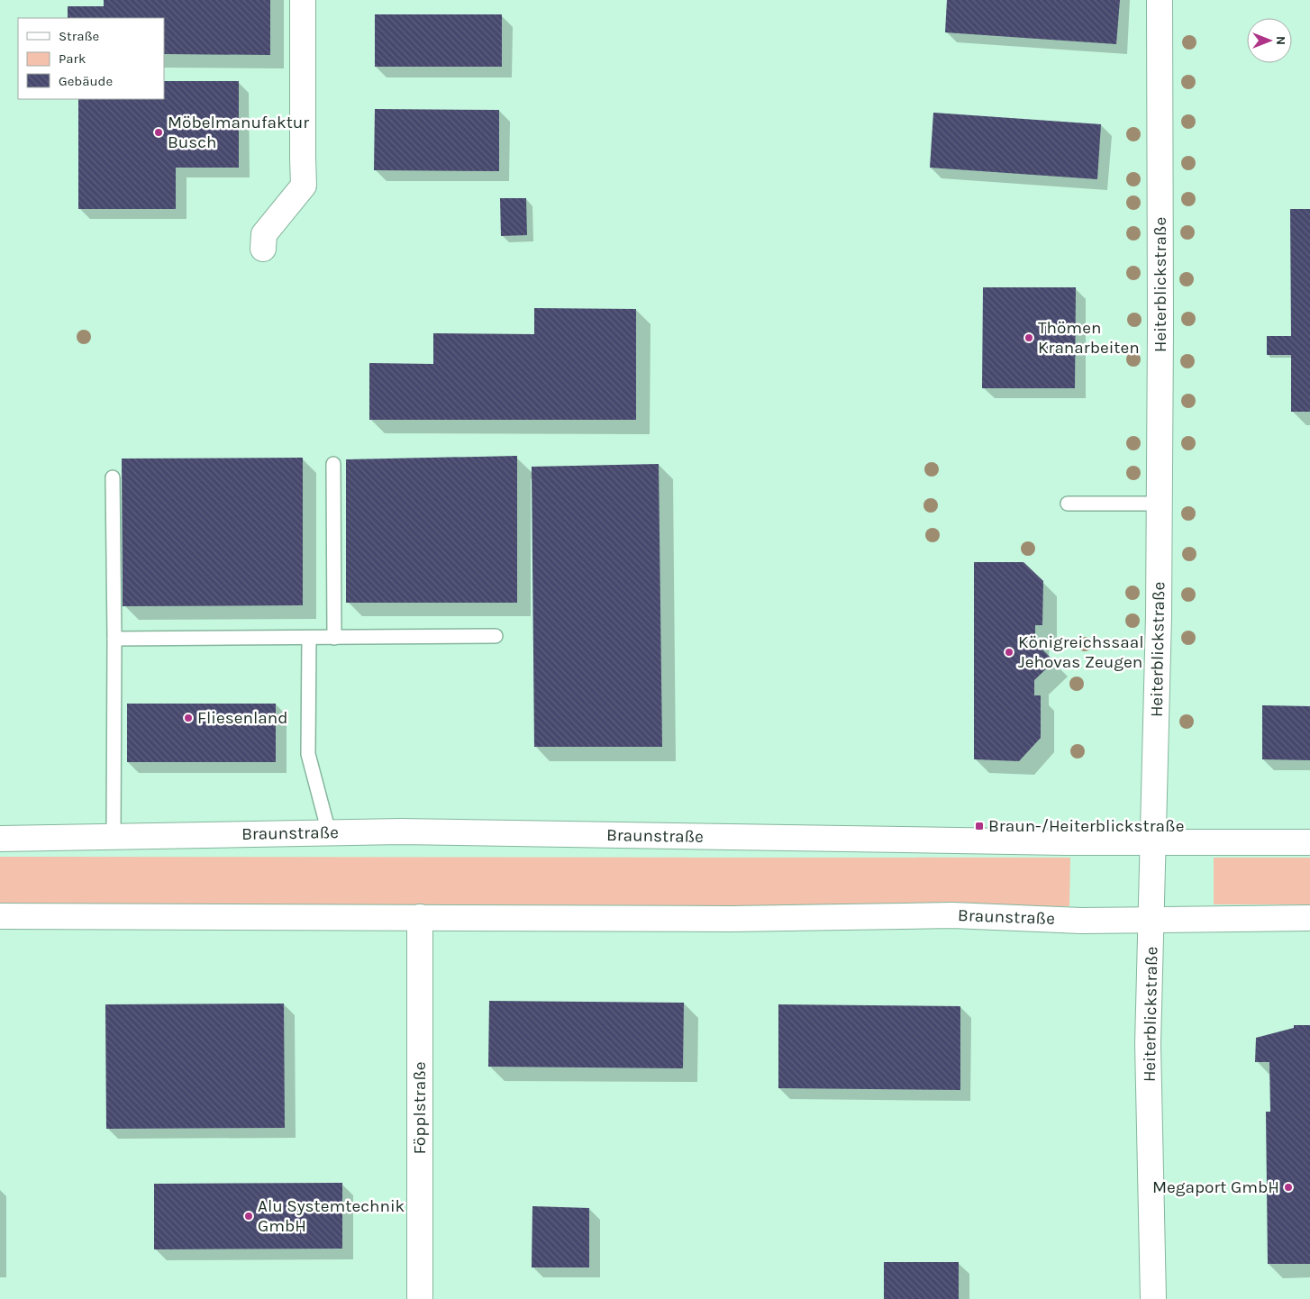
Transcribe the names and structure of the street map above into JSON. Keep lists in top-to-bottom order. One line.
{"streets":{"main road":["Heiterblickstraße","Braunstraße","Föpplstraße"]},"crossings":[["Heiterblickstraße","Braunstraße"],["Braunstraße","Föpplstraße"]],"places":{"other":["Möbelmanufaktur Busch","Thömen Kranarbeiten","Königreichssaal Jehovas Zeugen","Fliesenland","Megaport GmbH","Alu Systemtechnik GmbH"],"transit":["Braun-/Heiterblickstraße"]},"legend":["Straße","Park","Gebäude"],"north":"right"}
